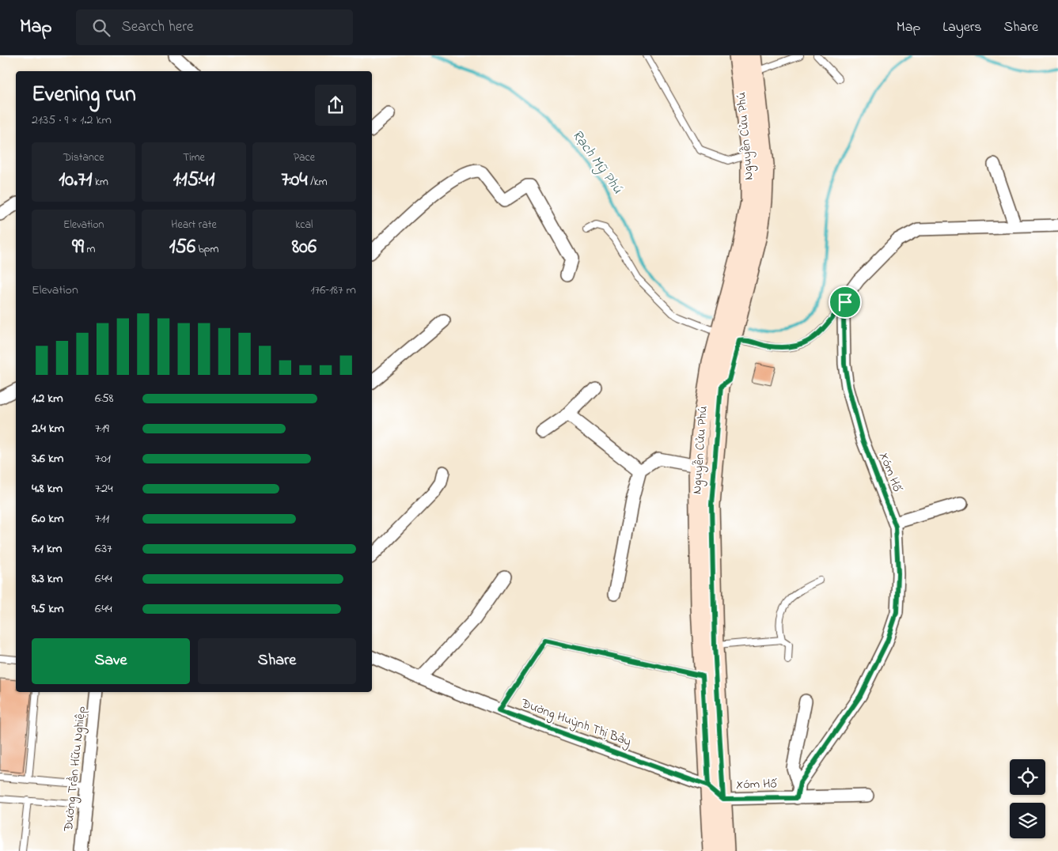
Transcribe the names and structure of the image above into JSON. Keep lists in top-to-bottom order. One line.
{"streets":{"main road":["Nguyễn Cửu Phú"],"street":["Xóm Hố","Đường Huỳnh Thị Bảy","Đường Trần Hữu Nghiệp"]},"crossings":[["Nguyễn Cửu Phú","Xóm Hố"],["Nguyễn Cửu Phú","Đường Huỳnh Thị Bảy"]],"water":["Rạch Mỹ Phú"],"page":{"header":"Map","search":"Search here","nav":["Map","Layers","Share"],"heading":["Evening run","21:35 · 9 × 1.2 km"],"stats":[["Distance","10.71 km"],["Time","1:15:41"],["Pace","7:04 /km"],["Elevation","99 m"],["Heart rate","156 bpm"],["kcal","806"]],"chart":["Elevation","176–187 m"],"list":[{"name":"1.2 km","note":"6:58"},{"name":"2.4 km","note":"7:19"},{"name":"3.6 km","note":"7:01"},{"name":"4.8 km","note":"7:24"},{"name":"6.0 km","note":"7:11"},{"name":"7.1 km","note":"6:37"},{"name":"8.3 km","note":"6:44"},{"name":"9.5 km","note":"6:44"}],"buttons":["Save","Share"]}}
